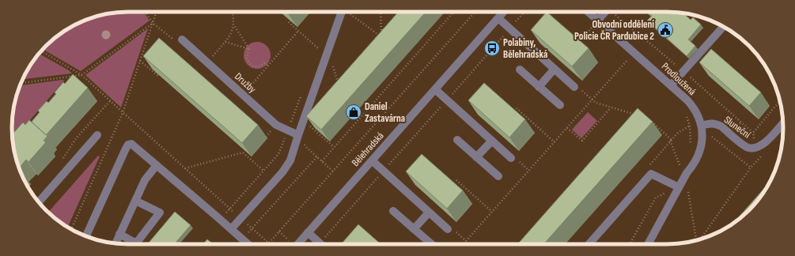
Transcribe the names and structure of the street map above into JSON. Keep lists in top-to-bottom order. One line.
{"streets":{"street":["Prodloužená","Družby","Sluneční","Bělehradská"]},"crossings":[["Prodloužená","Sluneční"]],"places":{"public building":["Obvodní oddělení Policie ČR Pardubice 2"],"bus stop":["Polabiny, Bělehradská"],"shop":["Daniel Zastavárna"]}}
